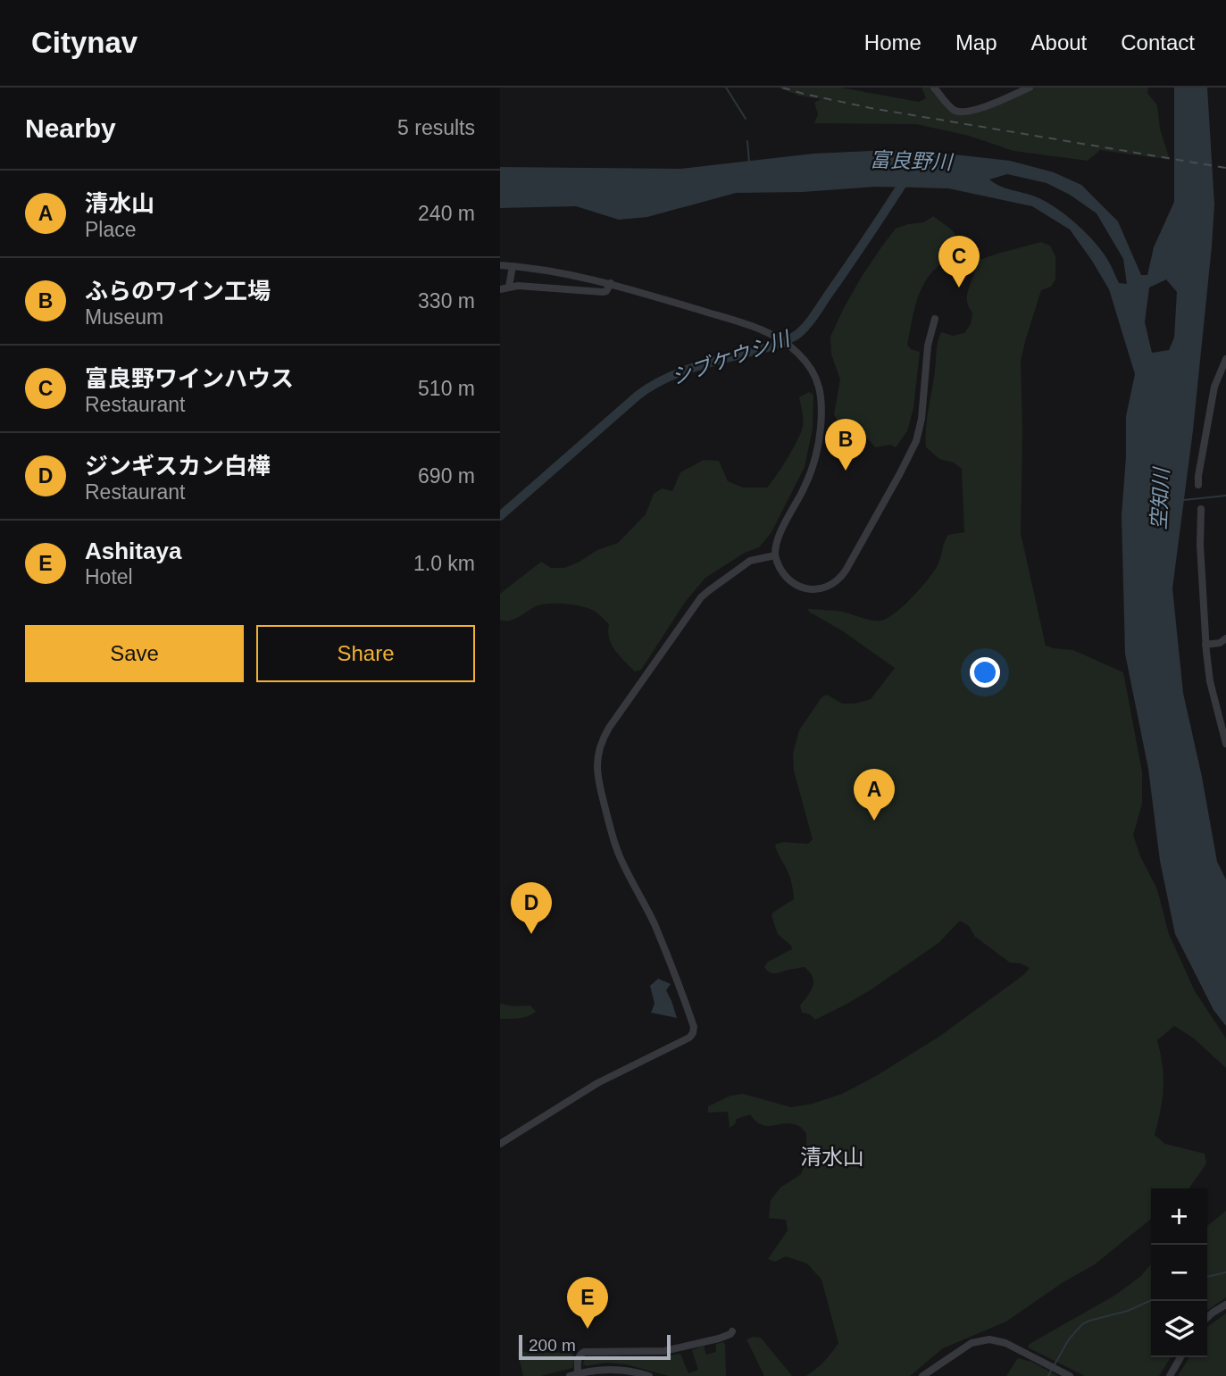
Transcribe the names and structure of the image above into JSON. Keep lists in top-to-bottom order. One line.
{"districts":["清水山"],"water":["富良野川","シブケウシ川","空知川"],"scale_bar":"200 m","page":{"header":"Citynav","nav":["Home","Map","About","Contact"],"heading":["Nearby","5 results"],"list":[{"mark":"A","name":"清水山","note":"Place","value":"240 m"},{"mark":"B","name":"ふらのワイン工場","note":"Museum","value":"330 m"},{"mark":"C","name":"富良野ワインハウス","note":"Restaurant","value":"510 m"},{"mark":"D","name":"ジンギスカン白樺","note":"Restaurant","value":"690 m"},{"mark":"E","name":"Ashitaya","note":"Hotel","value":"1.0 km"}],"pins":["C","B","A","D","E"],"buttons":["Save","Share"],"map_buttons":["+","−"],"scale":"200 m"}}
